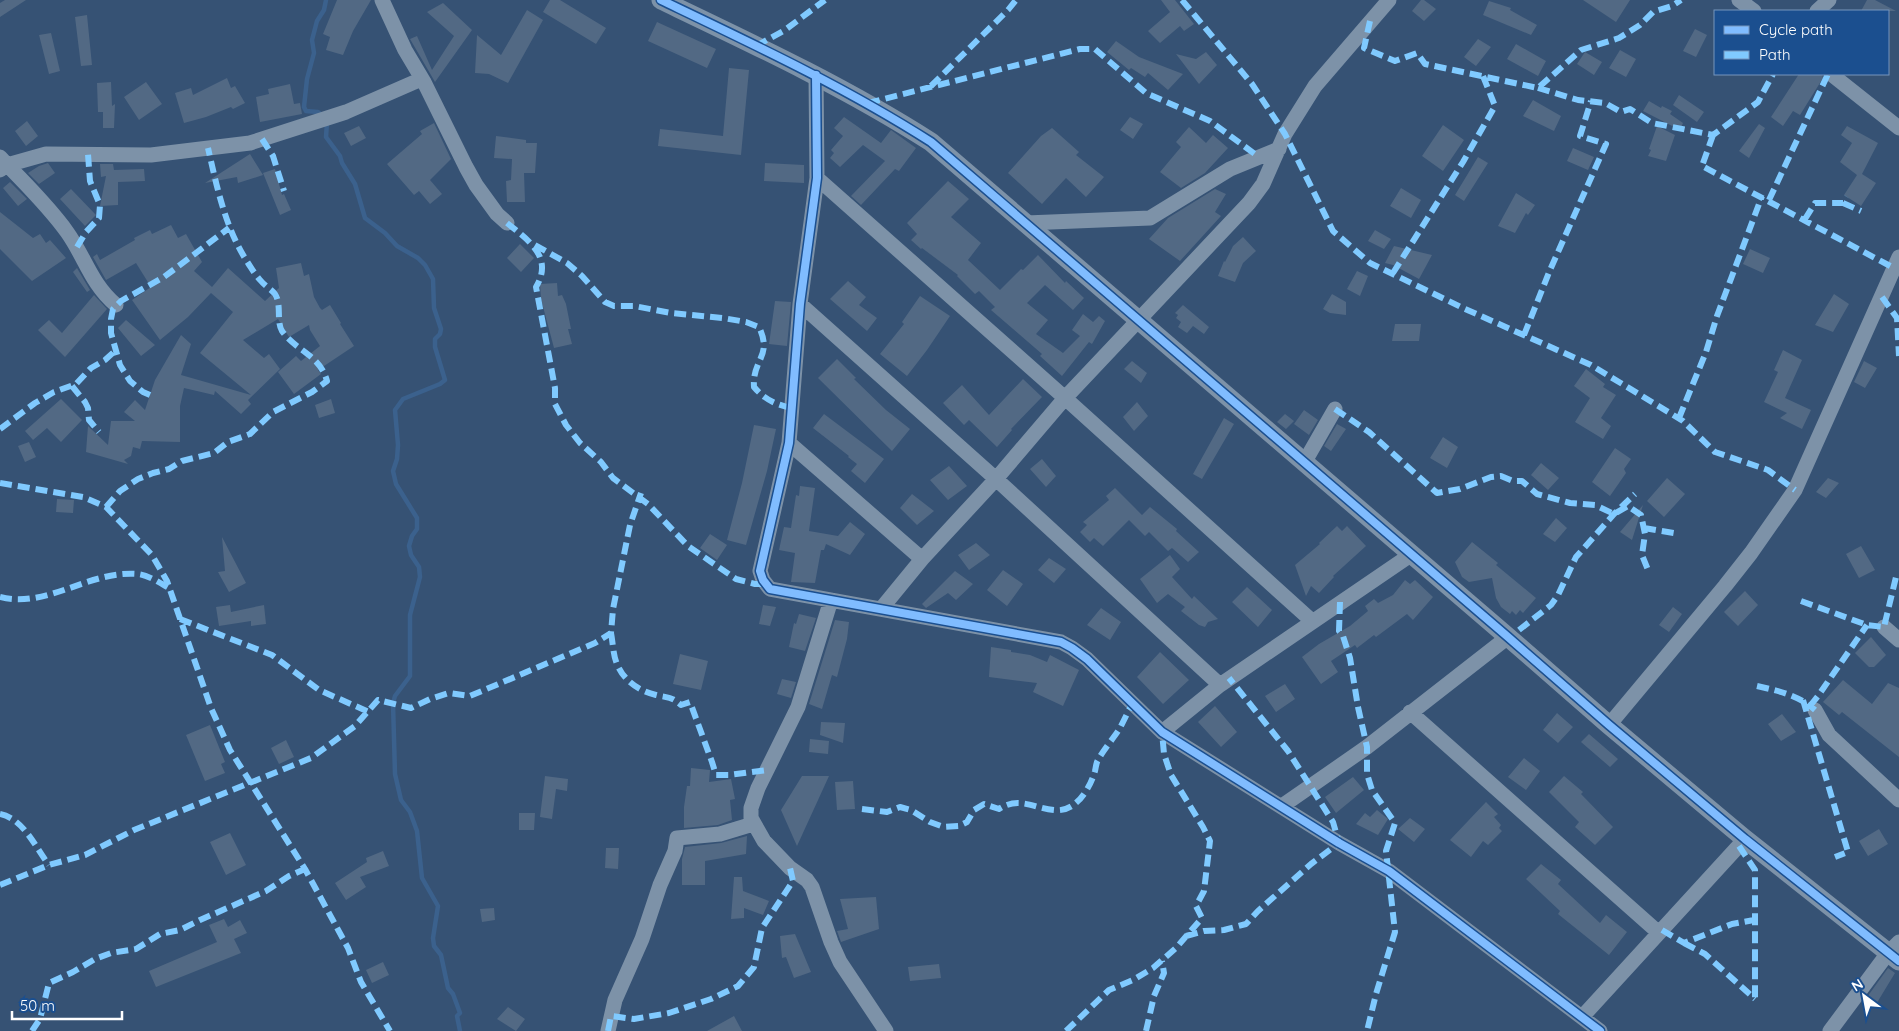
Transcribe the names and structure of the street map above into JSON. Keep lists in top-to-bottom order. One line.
{"legend":["Cycle path","Path"],"scale_bar":"50 m","north":"top left"}
